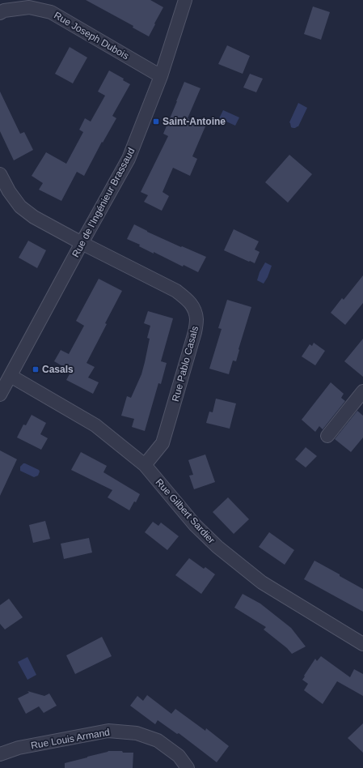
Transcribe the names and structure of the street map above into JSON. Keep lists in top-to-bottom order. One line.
{"streets":{"street":["Rue Joseph Dubois","Rue de l'Ingénieur Brassaud","Rue Pablo Casals","Rue Gilbert Sardier","Rue Louis Armand"]},"crossings":[["Rue Joseph Dubois","Rue de l'Ingénieur Brassaud"],["Rue de l'Ingénieur Brassaud","Rue Pablo Casals"],["Rue de l'Ingénieur Brassaud","Rue Gilbert Sardier"],["Rue Pablo Casals","Rue Gilbert Sardier"]],"places":{"transit":["Saint-Antoine","Casals"]}}
